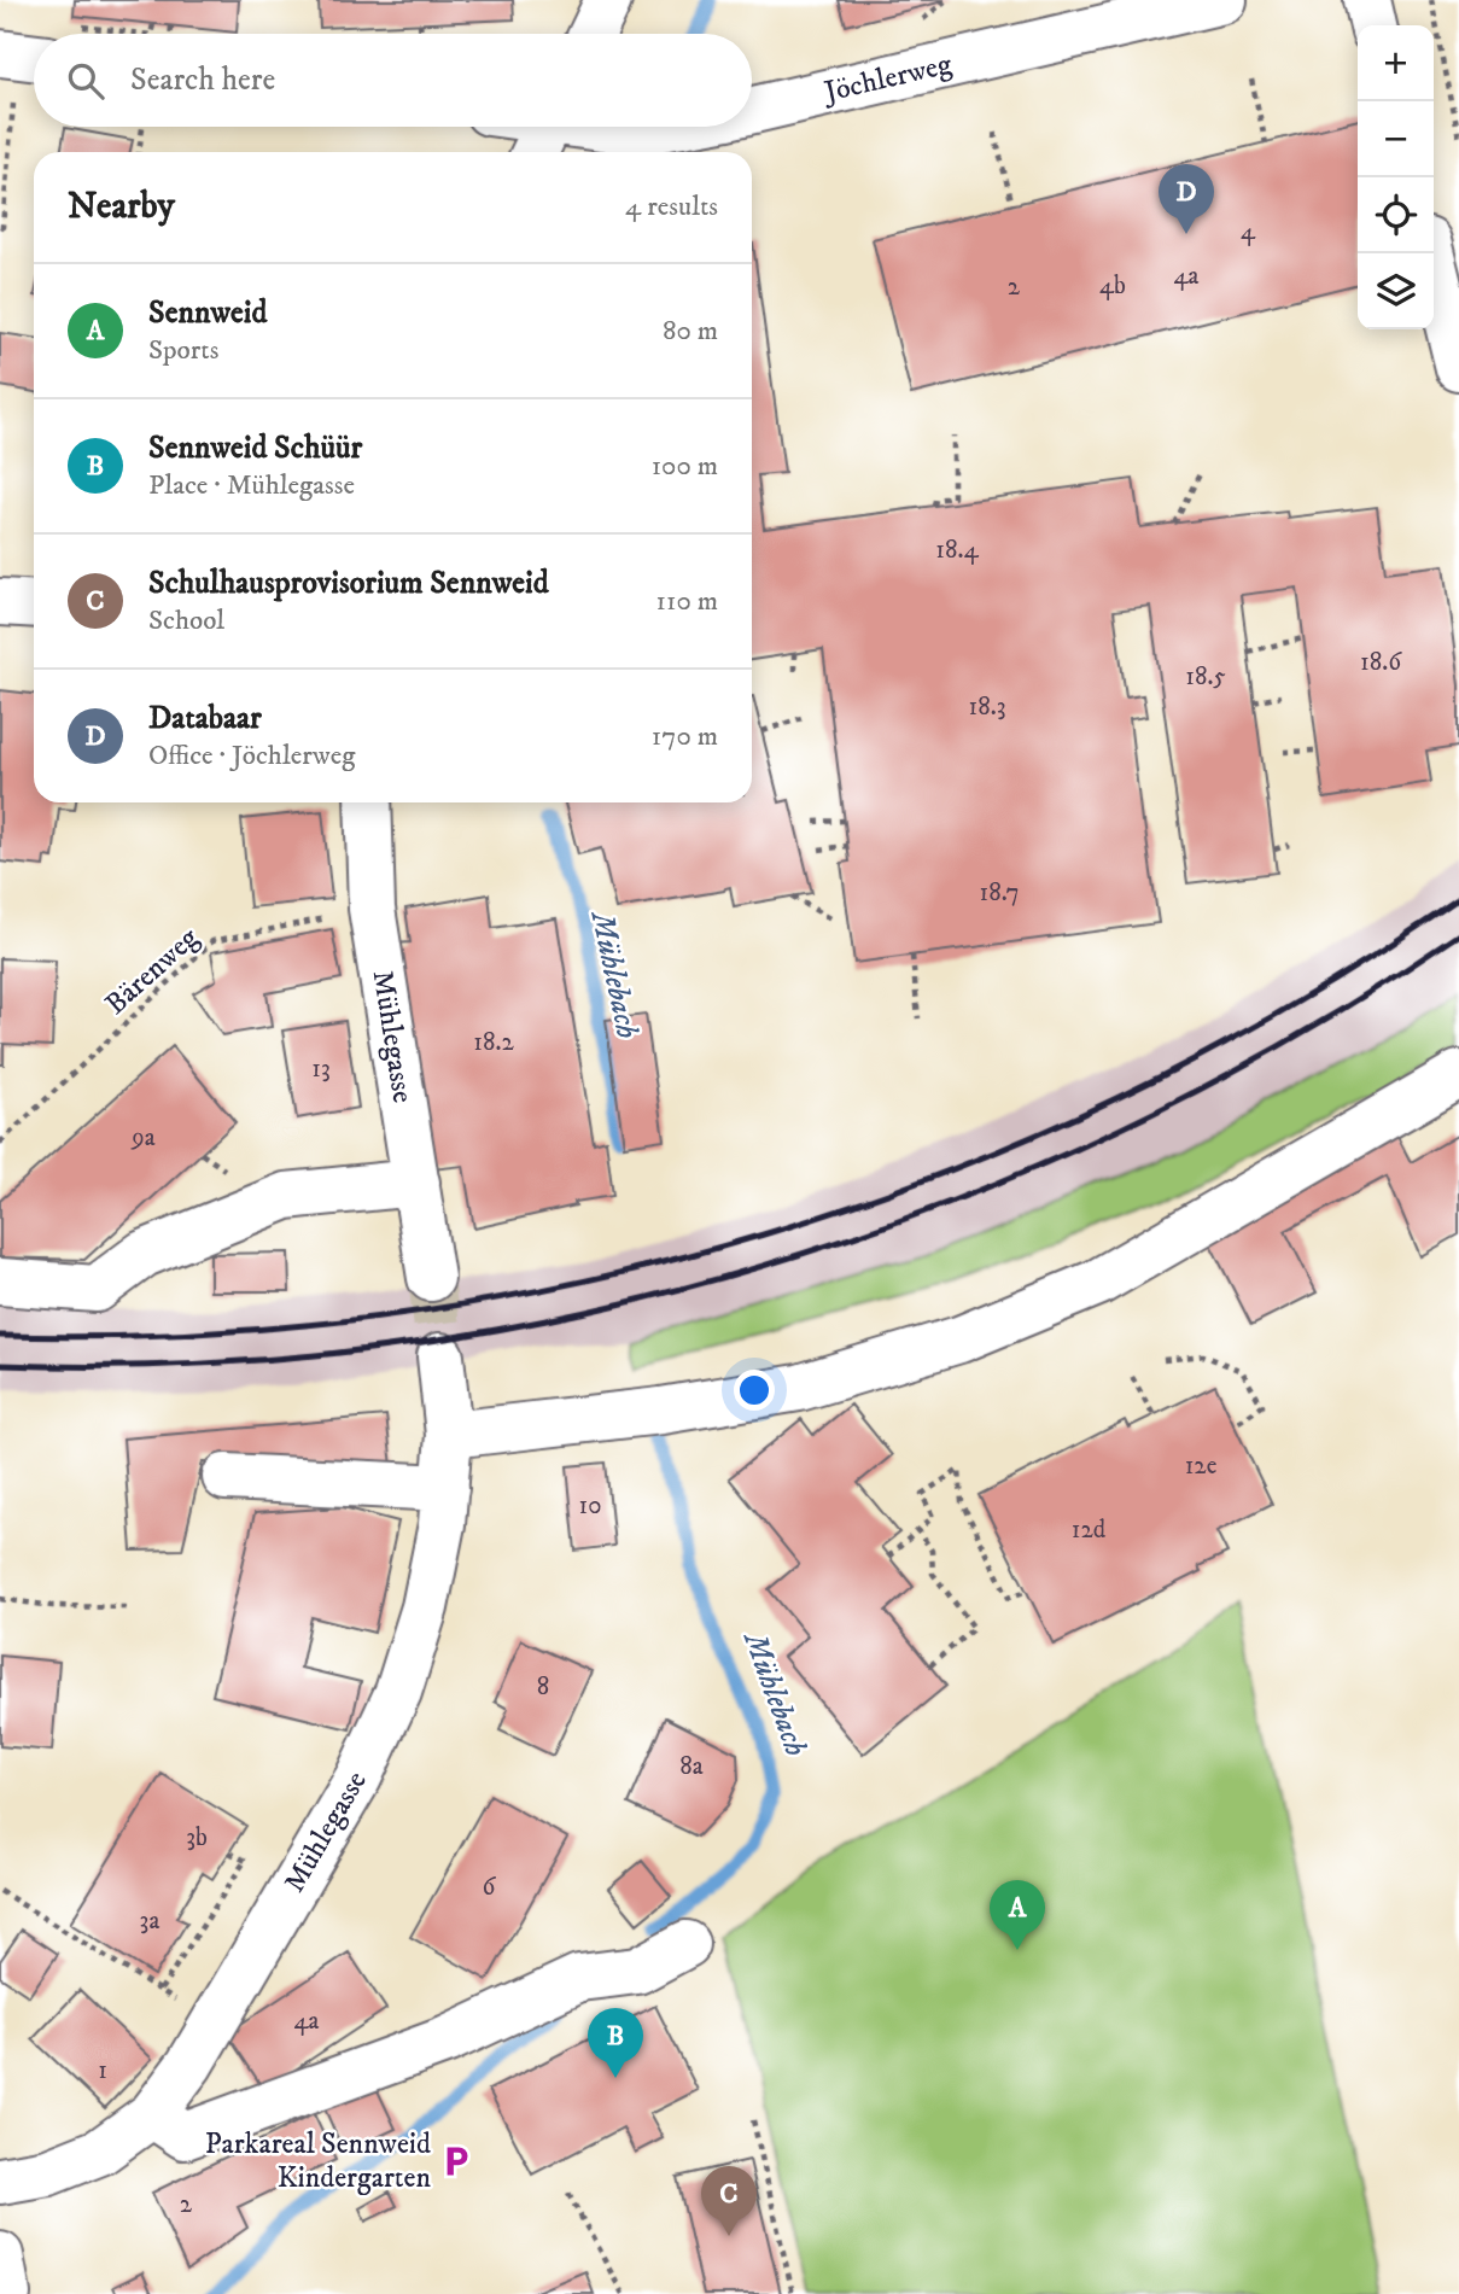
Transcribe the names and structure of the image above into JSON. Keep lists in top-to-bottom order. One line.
{"streets":{"street":["Jöchlerweg","Mühlegasse"],"path":["Bärenweg"]},"crossings":[["Bärenweg","Mühlegasse"]],"water":["Mühlebach"],"places":{"parking":["Parkareal Sennweid Kindergarten"]},"house_numbers":["4","4a","4b","2","18.4","18.6","18.5","18.3","18.7","18.2","13","9a","12e","10","12d","8","8a","3b","6","3a","4a","1","2"],"page":{"map_buttons":["+","−"],"search":"Search here","heading":["Nearby","4 results"],"pins":["D","A","B","C"],"list":[{"mark":"A","name":"Sennweid","note":"Sports","value":"80 m"},{"mark":"B","name":"Sennweid Schüür","note":"Place · Mühlegasse","value":"100 m"},{"mark":"C","name":"Schulhausprovisorium Sennweid","note":"School","value":"110 m"},{"mark":"D","name":"Databaar","note":"Office · Jöchlerweg","value":"170 m"}]}}
